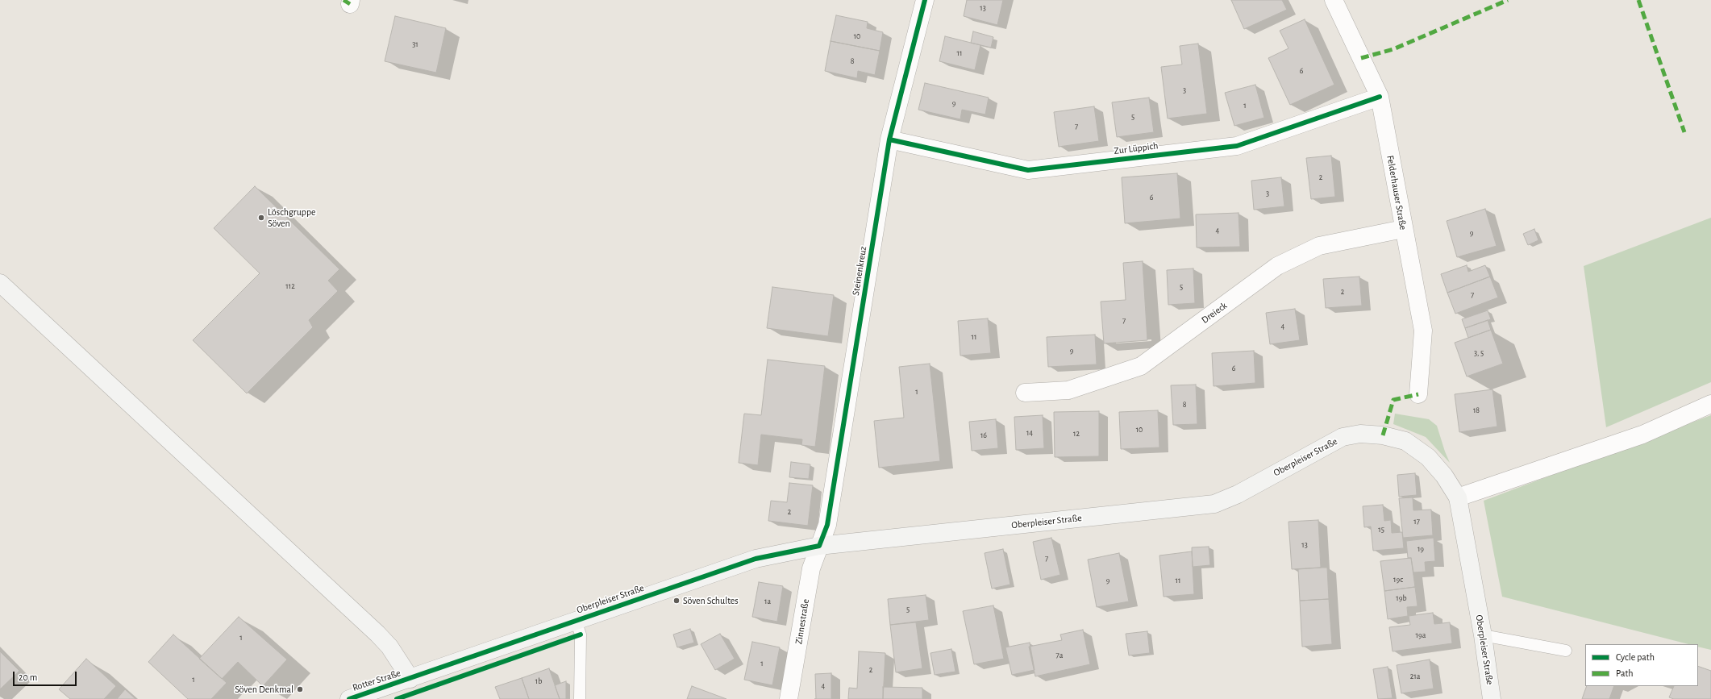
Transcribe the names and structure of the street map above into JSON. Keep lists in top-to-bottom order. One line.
{"streets":{"main road":["Oberpleiser Straße","Rotter Straße"],"street":["Zur Lüppich","Felderhauser Straße","Steinenkreuz","Dreieck","Zinnestraße"]},"crossings":[["Zur Lüppich","Felderhauser Straße"],["Zur Lüppich","Steinenkreuz"],["Felderhauser Straße","Dreieck"],["Steinenkreuz","Oberpleiser Straße"],["Steinenkreuz","Zinnestraße"],["Oberpleiser Straße","Zinnestraße"],["Oberpleiser Straße","Rotter Straße"]],"places":["Löschgruppe Söven","Söven Schultes","Söven Denkmal"],"house_numbers":["13","10","31","11","8","6","3","9","1","5","7","2","3","6","4","9","112","5","2","7","7","4","11","9","3, 5","6","1","8","18","10","14","12","16","2","17","15","13","19","7","19c","9","11","19b","1a","5","19a","1","7a","1","2","21a","1","1b","4"],"legend":["Cycle path","Path"],"scale_bar":"20 m"}
